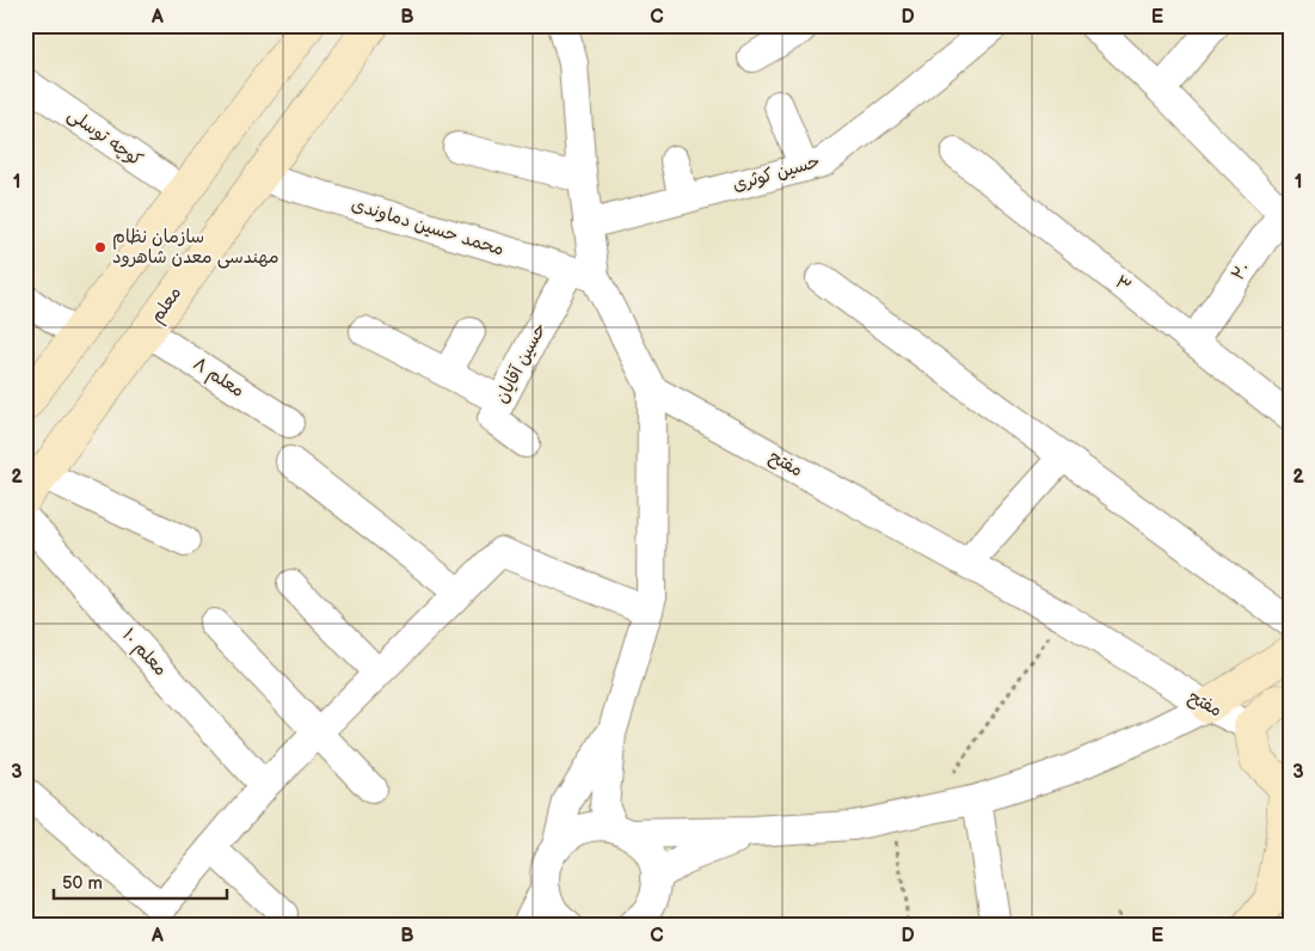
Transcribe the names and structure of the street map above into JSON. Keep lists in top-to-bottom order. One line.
{"streets":{"main road":["معلم"],"street":["کوچه توسلی","حسین کوثری","محمد حسین دماوندی","۲۰","۳","حسین آقایان","معلم ۸","مفتح","معلم ۱۰"]},"crossings":[["محمد حسین دماوندی","معلم"],["محمد حسین دماوندی","حسین آقایان"],["۲۰","۳"],["معلم","معلم ۸"]],"places":["سازمان نظام مهندسی معدن شاهرود"],"scale_bar":"50 m","grid":{"columns":["A","B","C","D","E"],"rows":["1","2","3"]}}
